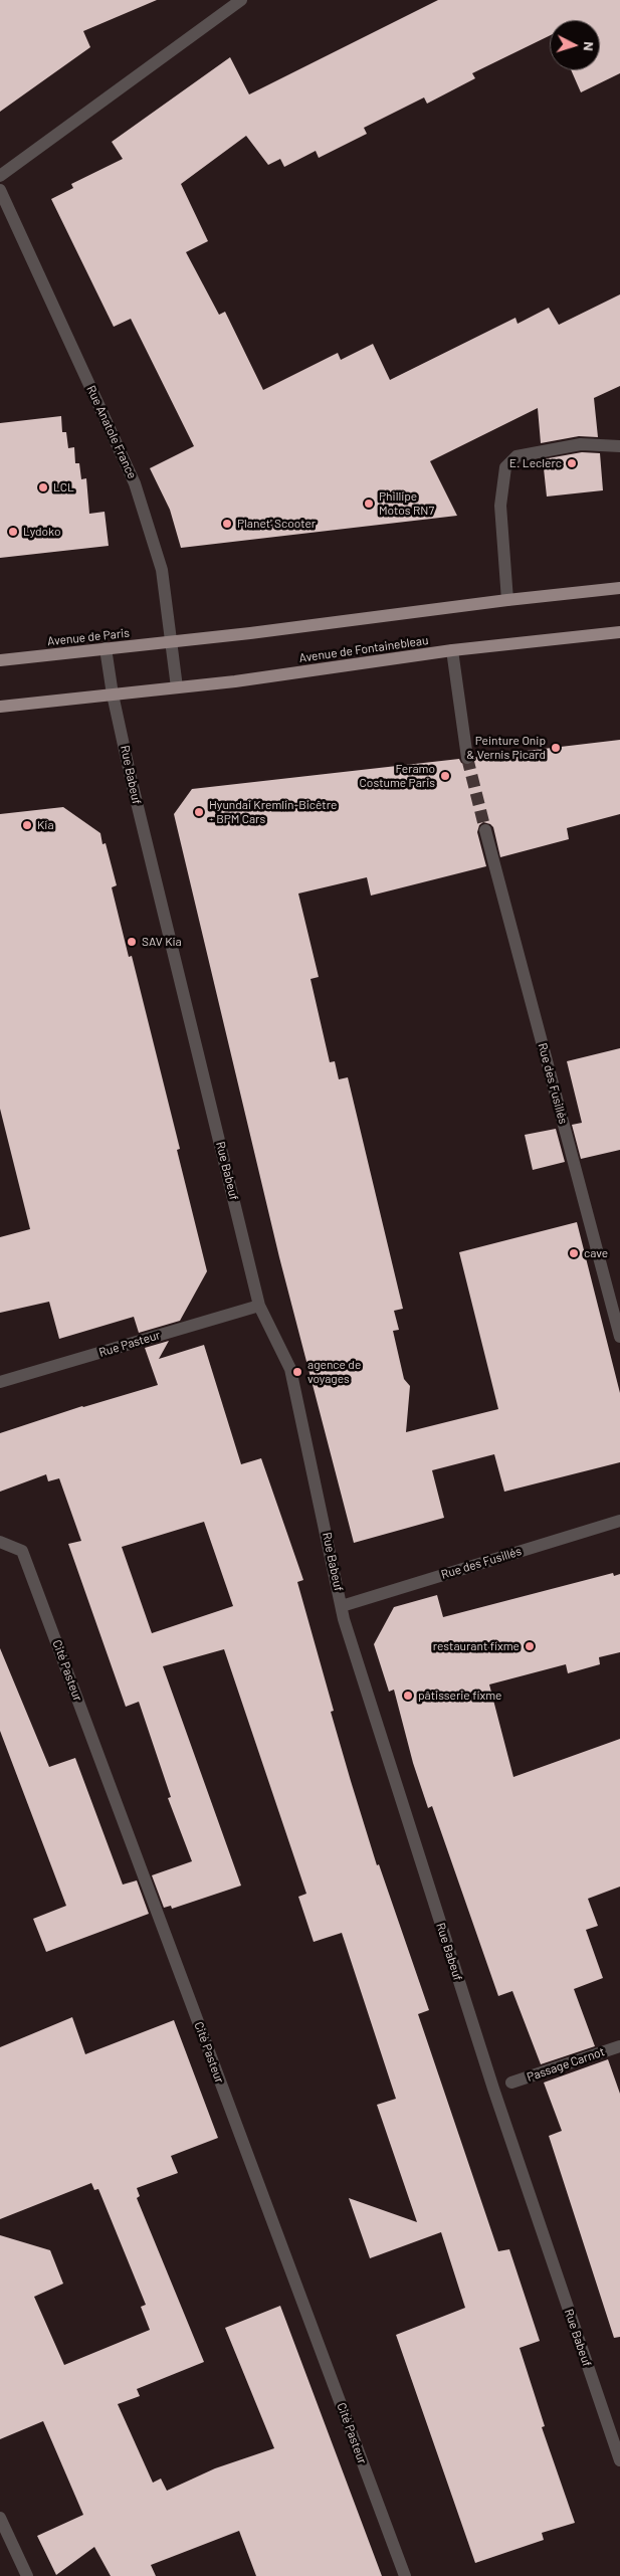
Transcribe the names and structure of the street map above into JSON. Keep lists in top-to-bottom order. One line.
{"streets":{"main road":["Avenue de Paris","Avenue de Fontainebleau"],"street":["Rue Anatole France","Rue Babeuf","Rue des Fusillés","Rue Pasteur","Cité Pasteur","Passage Carnot"]},"crossings":[["Rue Anatole France","Avenue de Paris"],["Rue Anatole France","Avenue de Fontainebleau"],["Avenue de Paris","Rue Babeuf"],["Avenue de Fontainebleau","Rue Babeuf"],["Rue Babeuf","Rue des Fusillés"],["Rue Babeuf","Rue Pasteur"]],"places":["E. Leclerc","LCL","Phillipe Motos RN7","Planet' Scooter","Lydoko","Peinture Onip & Vernis Picard","Feramo Costume Paris","Hyundai Kremlin-Bicêtre - BPM Cars","Kia","SAV Kia","cave","agence de voyages","restaurant fixme","pâtisserie fixme"],"north":"right"}
